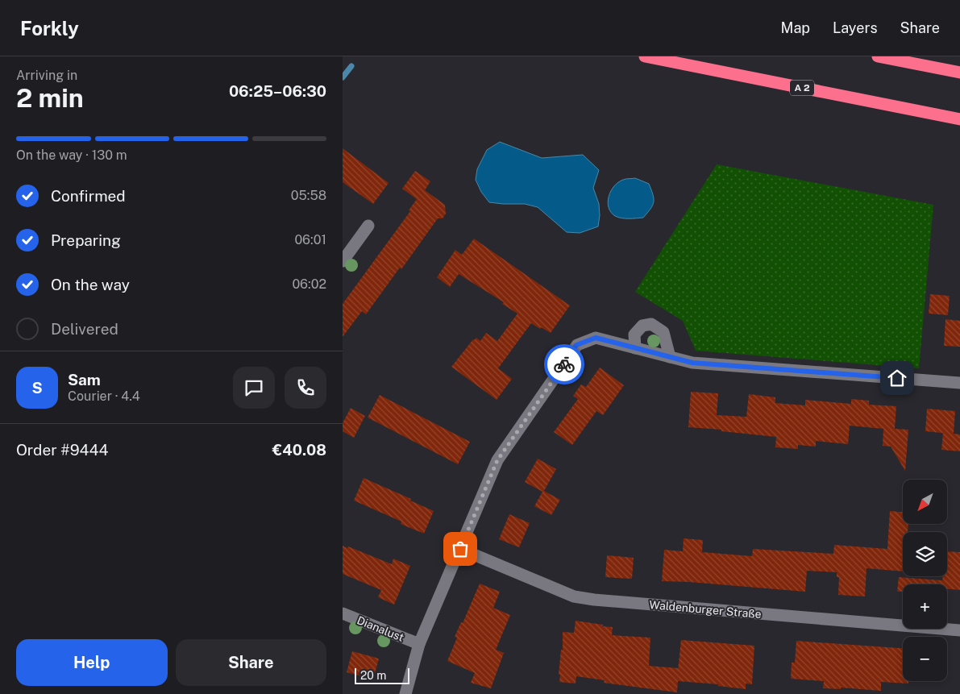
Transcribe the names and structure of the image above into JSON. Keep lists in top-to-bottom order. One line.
{"streets":{"highway":["A 2"],"street":["Waldenburger Straße","Dianalust"]},"scale_bar":"20 m","north":"bottom left","page":{"header":"Forkly","nav":["Map","Layers","Share"],"heading":["2 min","Arriving in","06:25–06:30"],"panel":["Sam","Courier · 4.4","Order #9444","€40.08"],"bar":"On the way · 130 m","list":[["Confirmed","05:58"],["Preparing","06:01"],["On the way","06:02"],"Delivered"],"round":"S","map_buttons":["+","−"],"buttons":["Help","Share"],"scale":"20 m"}}
